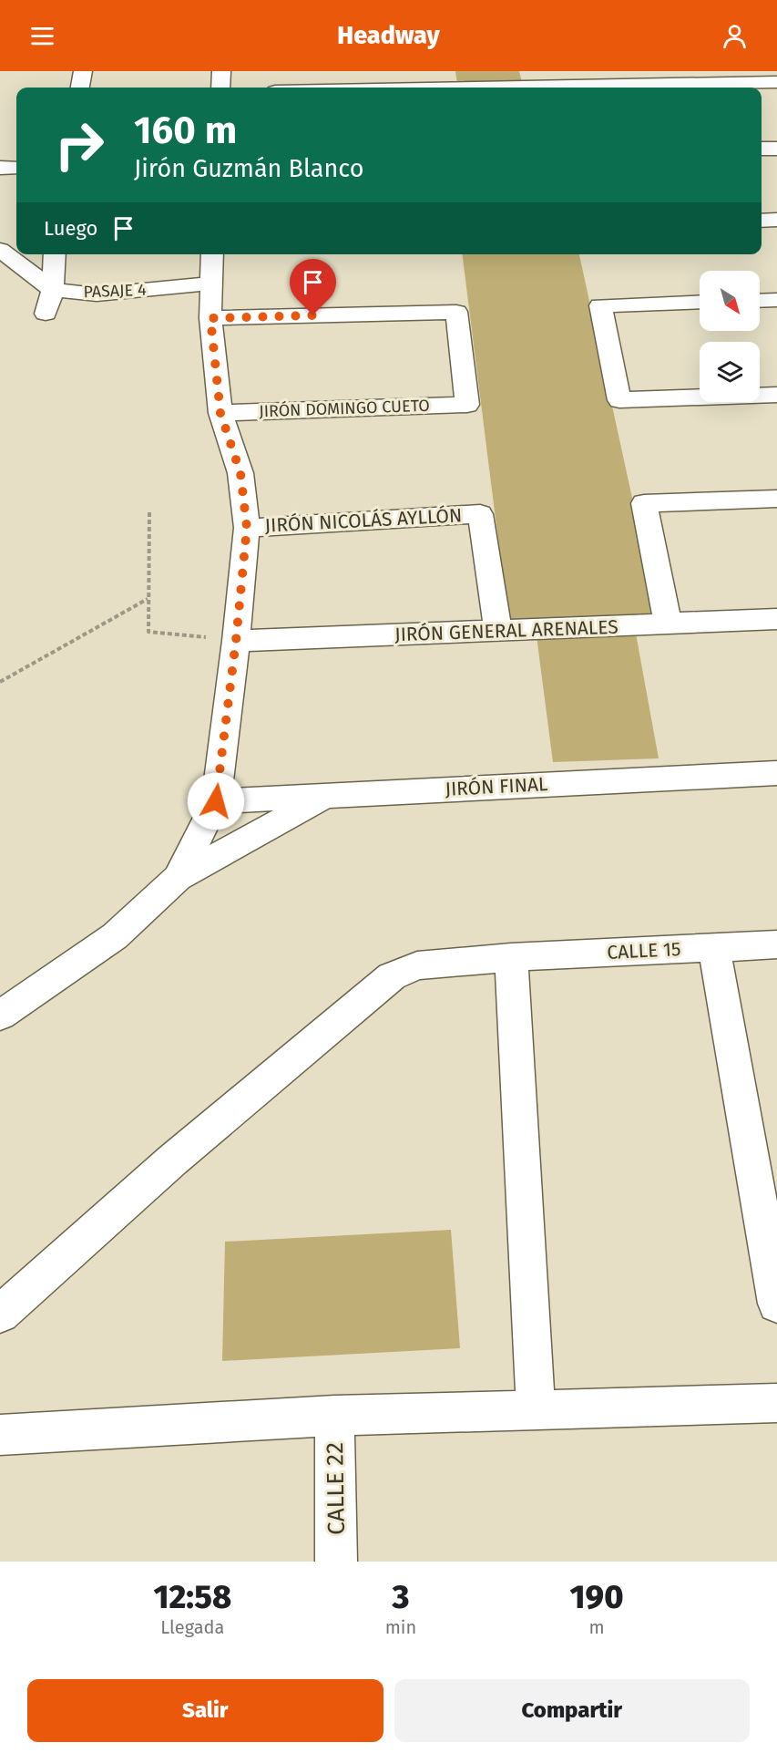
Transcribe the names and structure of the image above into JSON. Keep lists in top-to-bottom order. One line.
{"streets":{"street":["PASAJE 4","JIRÓN DOMINGO CUETO","JIRÓN NICOLÁS AYLLÓN","JIRÓN GENERAL ARENALES","JIRÓN FINAL","CALLE 15","CALLE 22"]},"crossings":[["JIRÓN NICOLÁS AYLLÓN","JIRÓN GENERAL ARENALES"]],"north":"bottom right","page":{"header":"Headway","turn":["160 m","Jirón Guzmán Blanco"],"then":"Luego","eta":["12:58","Llegada","3","min","190","m"],"buttons":["Salir","Compartir"]}}
